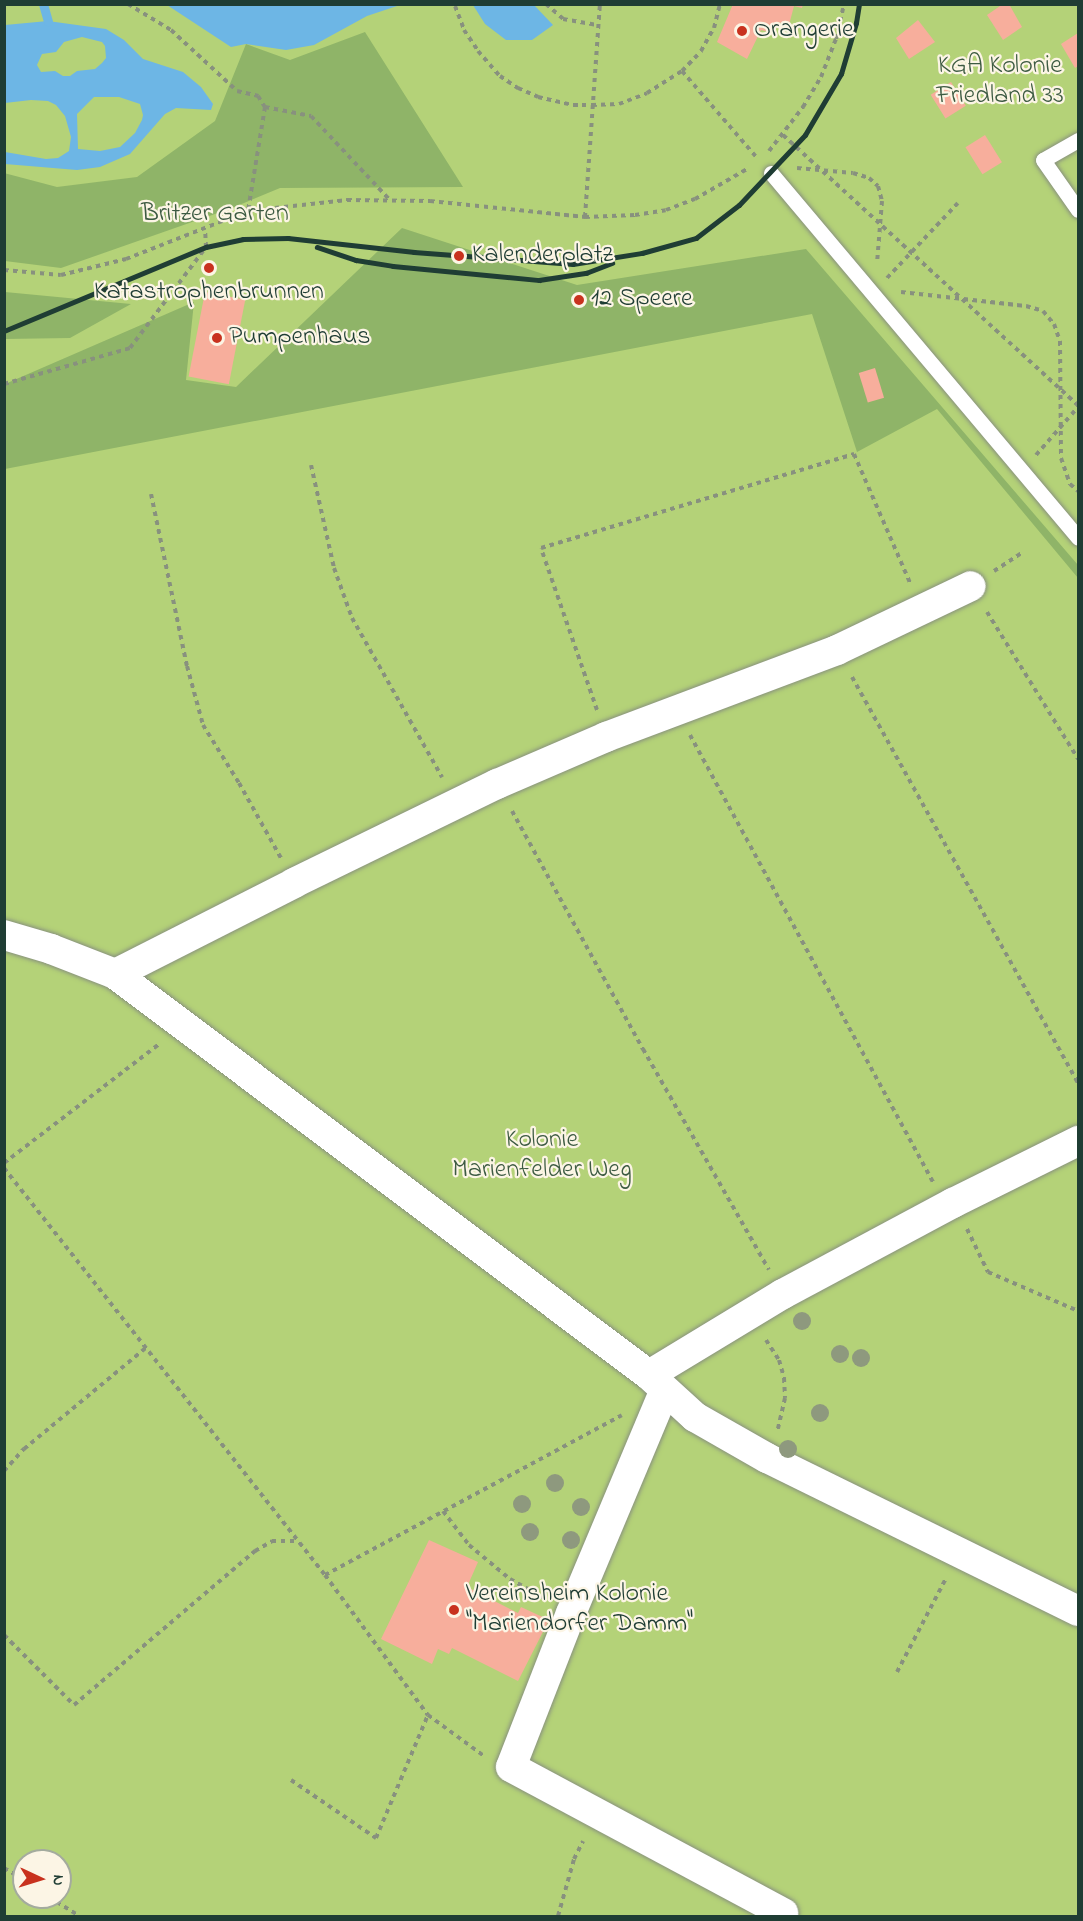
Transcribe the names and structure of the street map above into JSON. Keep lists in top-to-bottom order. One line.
{"parks":["KGA Kolonie Friedland 33","Britzer Garten","Kolonie Marienfelder Weg"],"places":["Orangerie","Kalenderplatz","Katastrophenbrunnen","12 Speere","Pumpenhaus","Vereinsheim Kolonie \"Mariendorfer Damm\""],"north":"right"}
